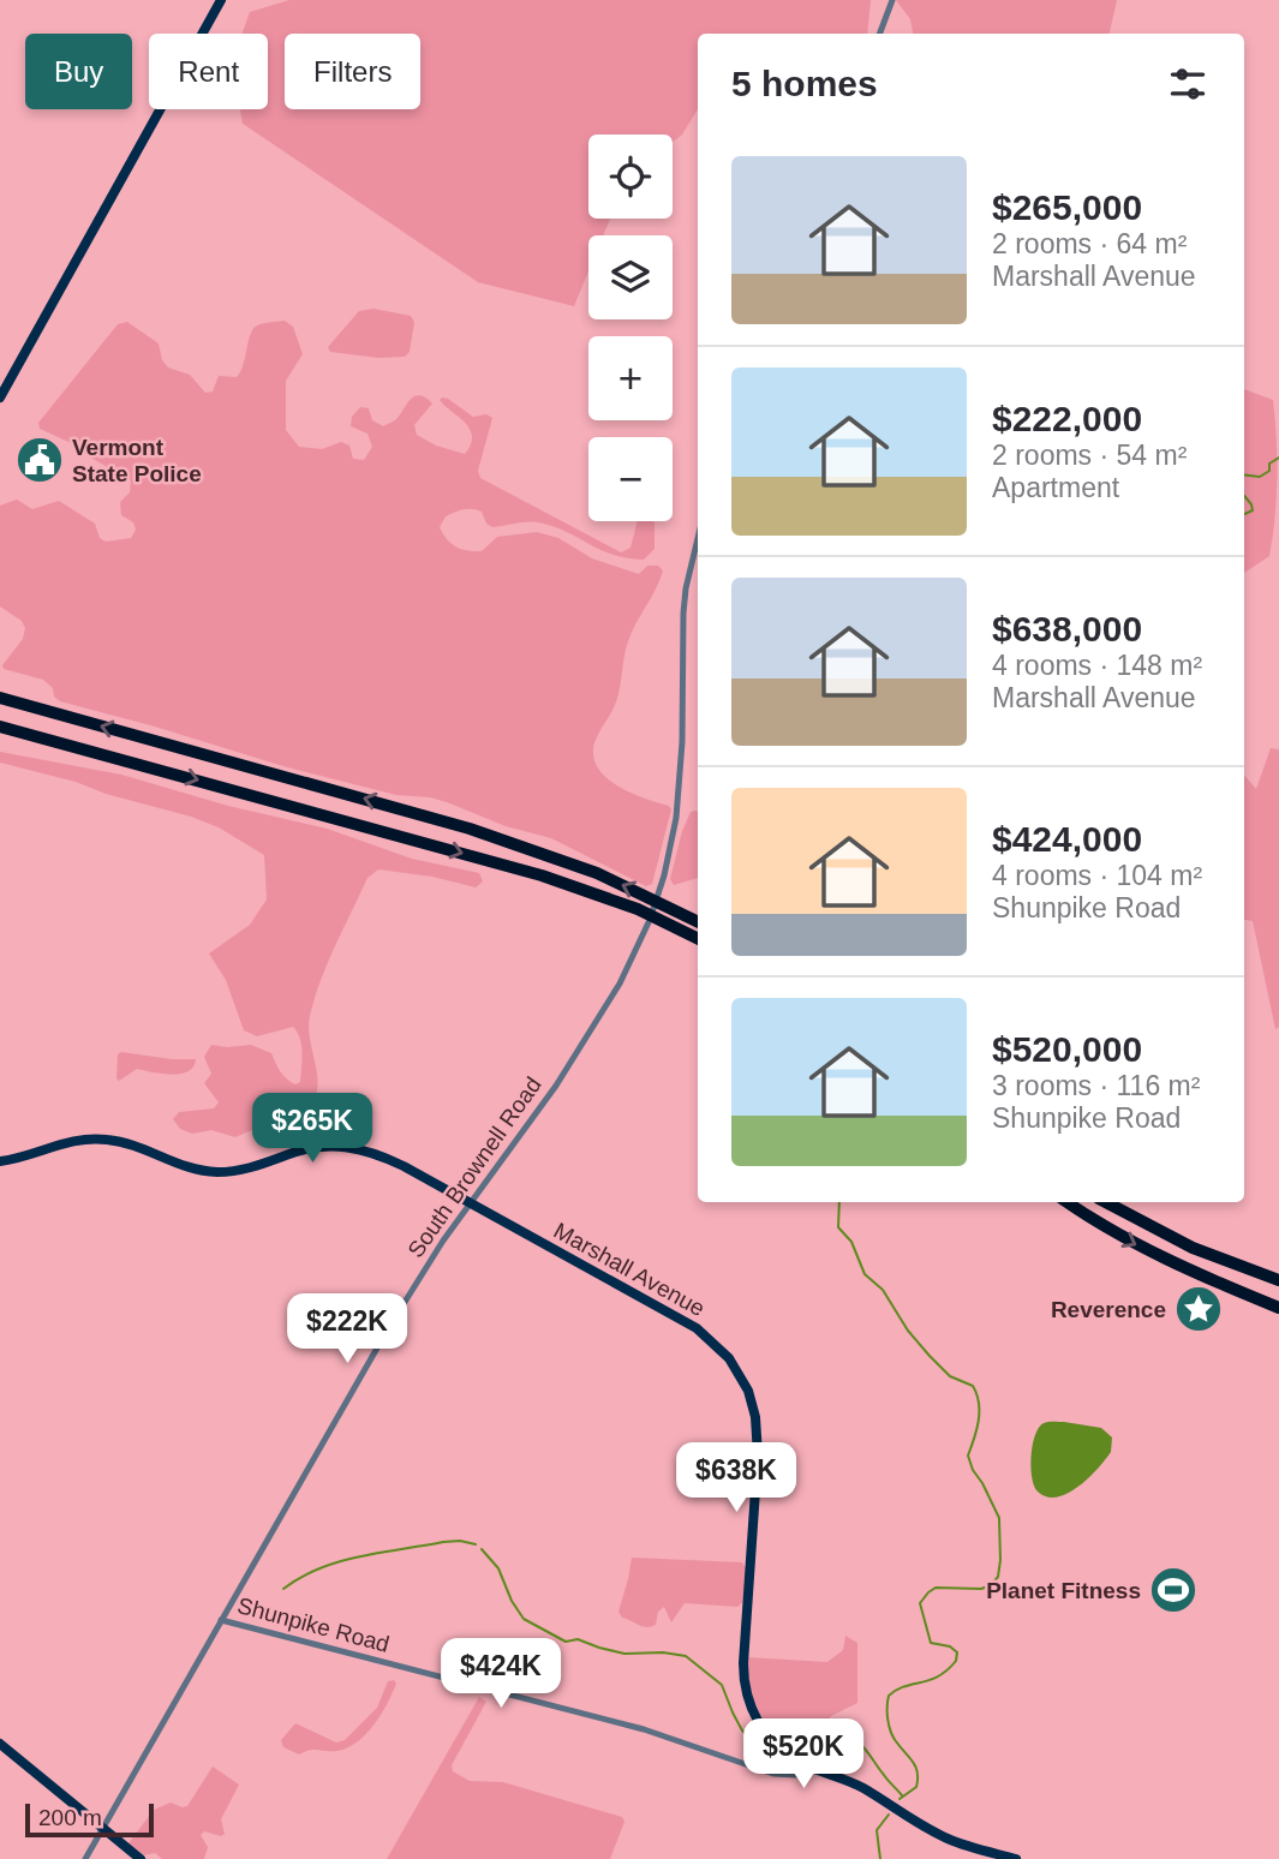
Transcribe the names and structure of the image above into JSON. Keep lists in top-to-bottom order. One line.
{"streets":{"main road":["Marshall Avenue"],"street":["South Brownell Road","Shunpike Road"]},"crossings":[["South Brownell Road","Marshall Avenue"],["South Brownell Road","Shunpike Road"],["Marshall Avenue","Shunpike Road"]],"places":{"public building":["Vermont State Police"],"place":["Reverence"],"sports":["Planet Fitness"]},"scale_bar":"200 m","page":{"chip":["Buy","Rent","Filters"],"heading":"5 homes","map_buttons":["+","−"],"list":[{"name":"$265,000","note":"2 rooms · 64 m² · Marshall Avenue"},{"name":"$222,000","note":"2 rooms · 54 m² · Apartment"},{"name":"$638,000","note":"4 rooms · 148 m² · Marshall Avenue"},{"name":"$424,000","note":"4 rooms · 104 m² · Shunpike Road"},{"name":"$520,000","note":"3 rooms · 116 m² · Shunpike Road"}],"price":["$265K","$222K","$638K","$424K","$520K"],"scale":"200 m"}}
